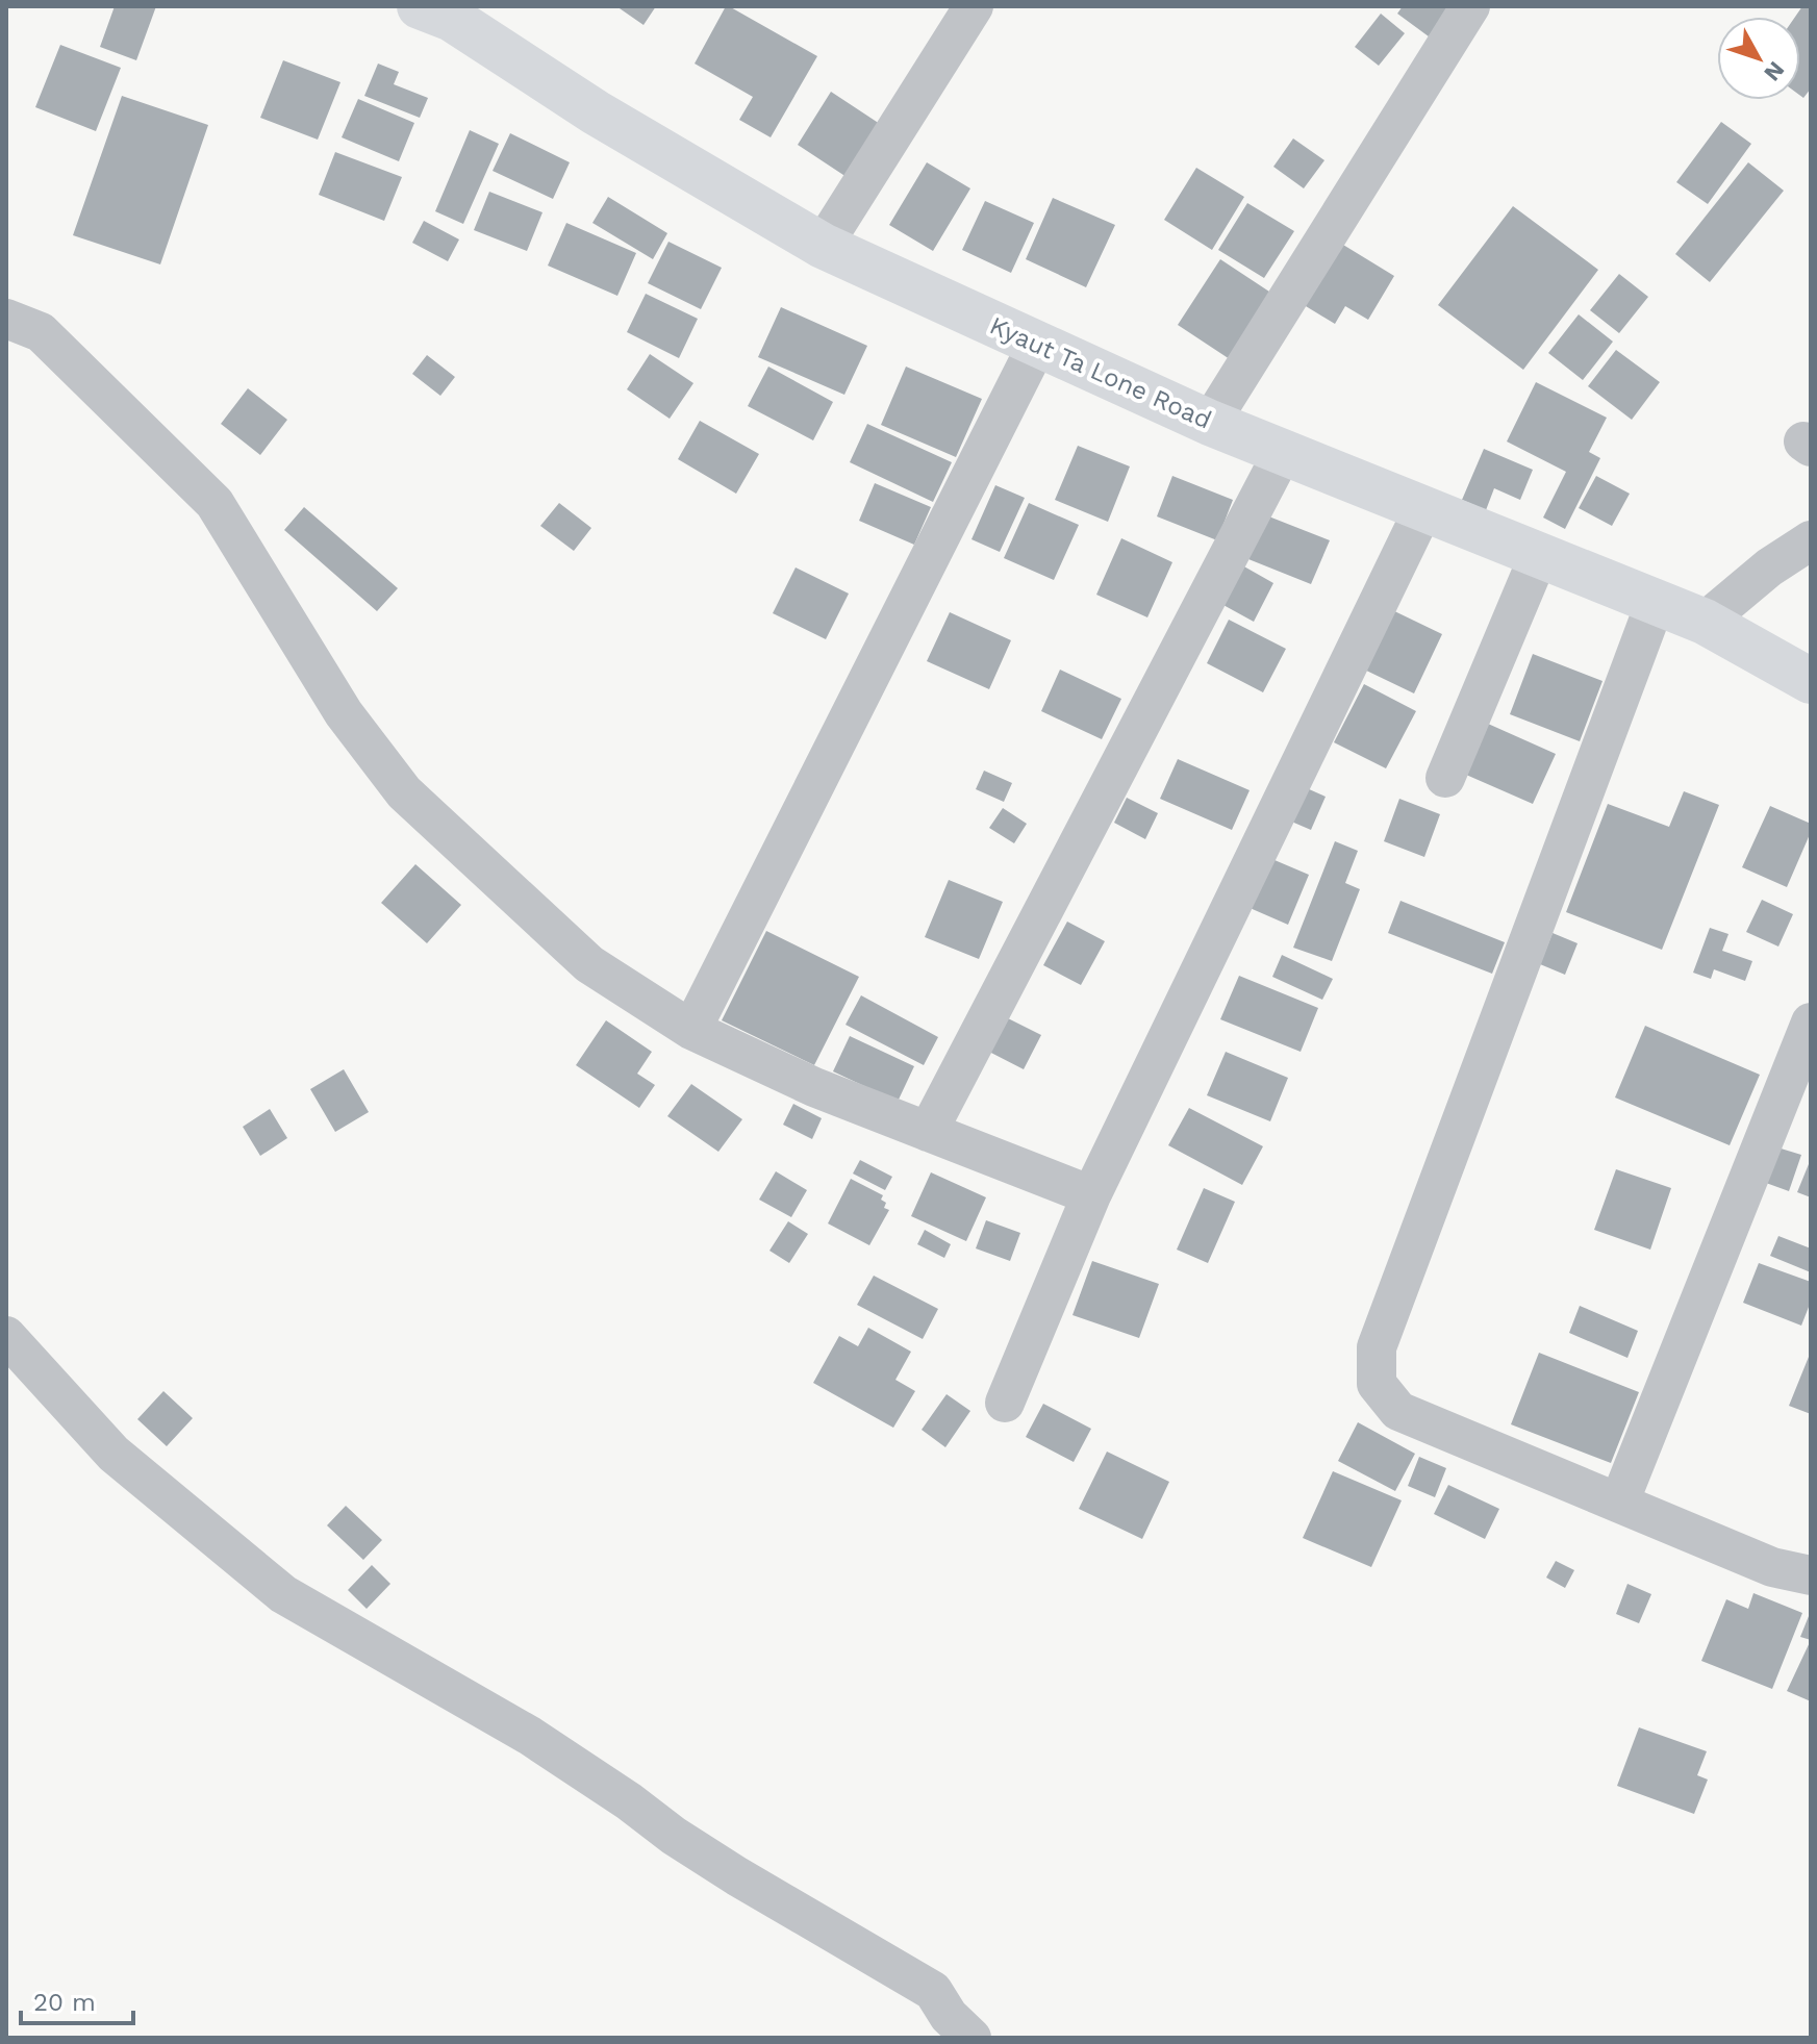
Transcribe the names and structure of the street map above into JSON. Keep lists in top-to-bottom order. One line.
{"streets":{"main road":["Kyaut Ta Lone Road"]},"scale_bar":"20 m","north":"bottom right"}
